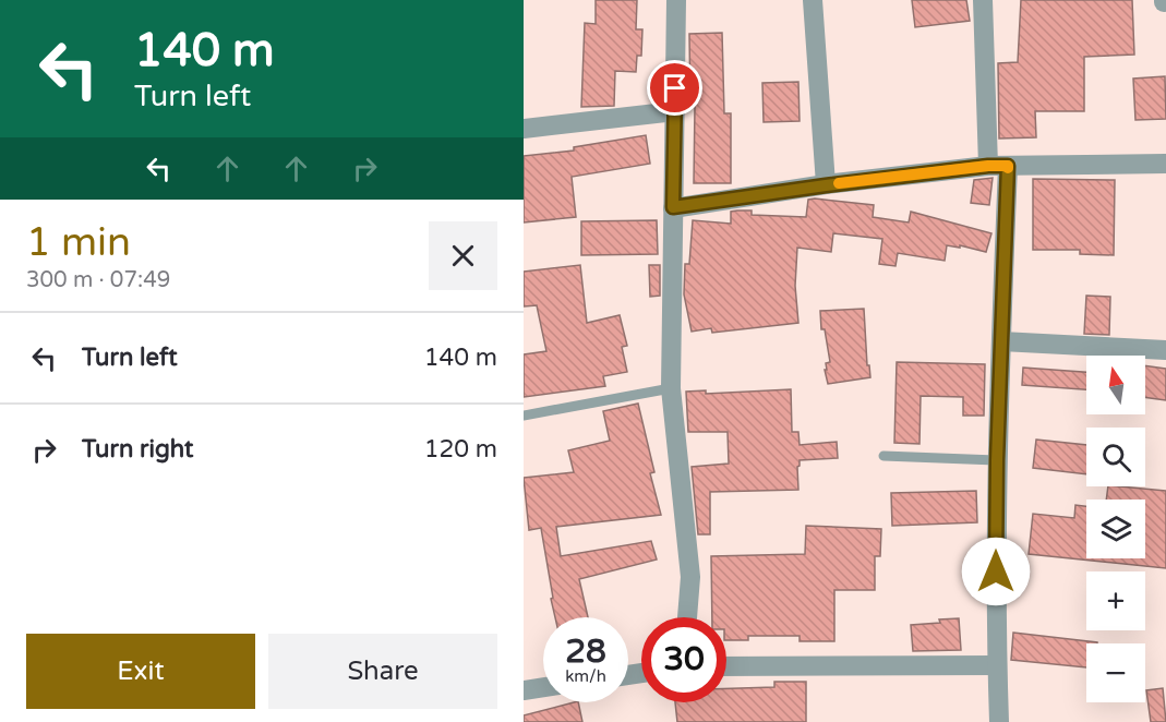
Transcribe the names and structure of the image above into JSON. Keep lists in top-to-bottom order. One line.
{"north":"top","page":{"turn":["140 m","Turn left"],"heading":["1 min","300 m · 07:49"],"list":[{"name":"Turn left","value":"140 m"},{"name":"Turn right","value":"120 m"}],"map_buttons":["+","−"],"speed":"28 km/h","limit":"30","buttons":["Exit","Share"]}}
